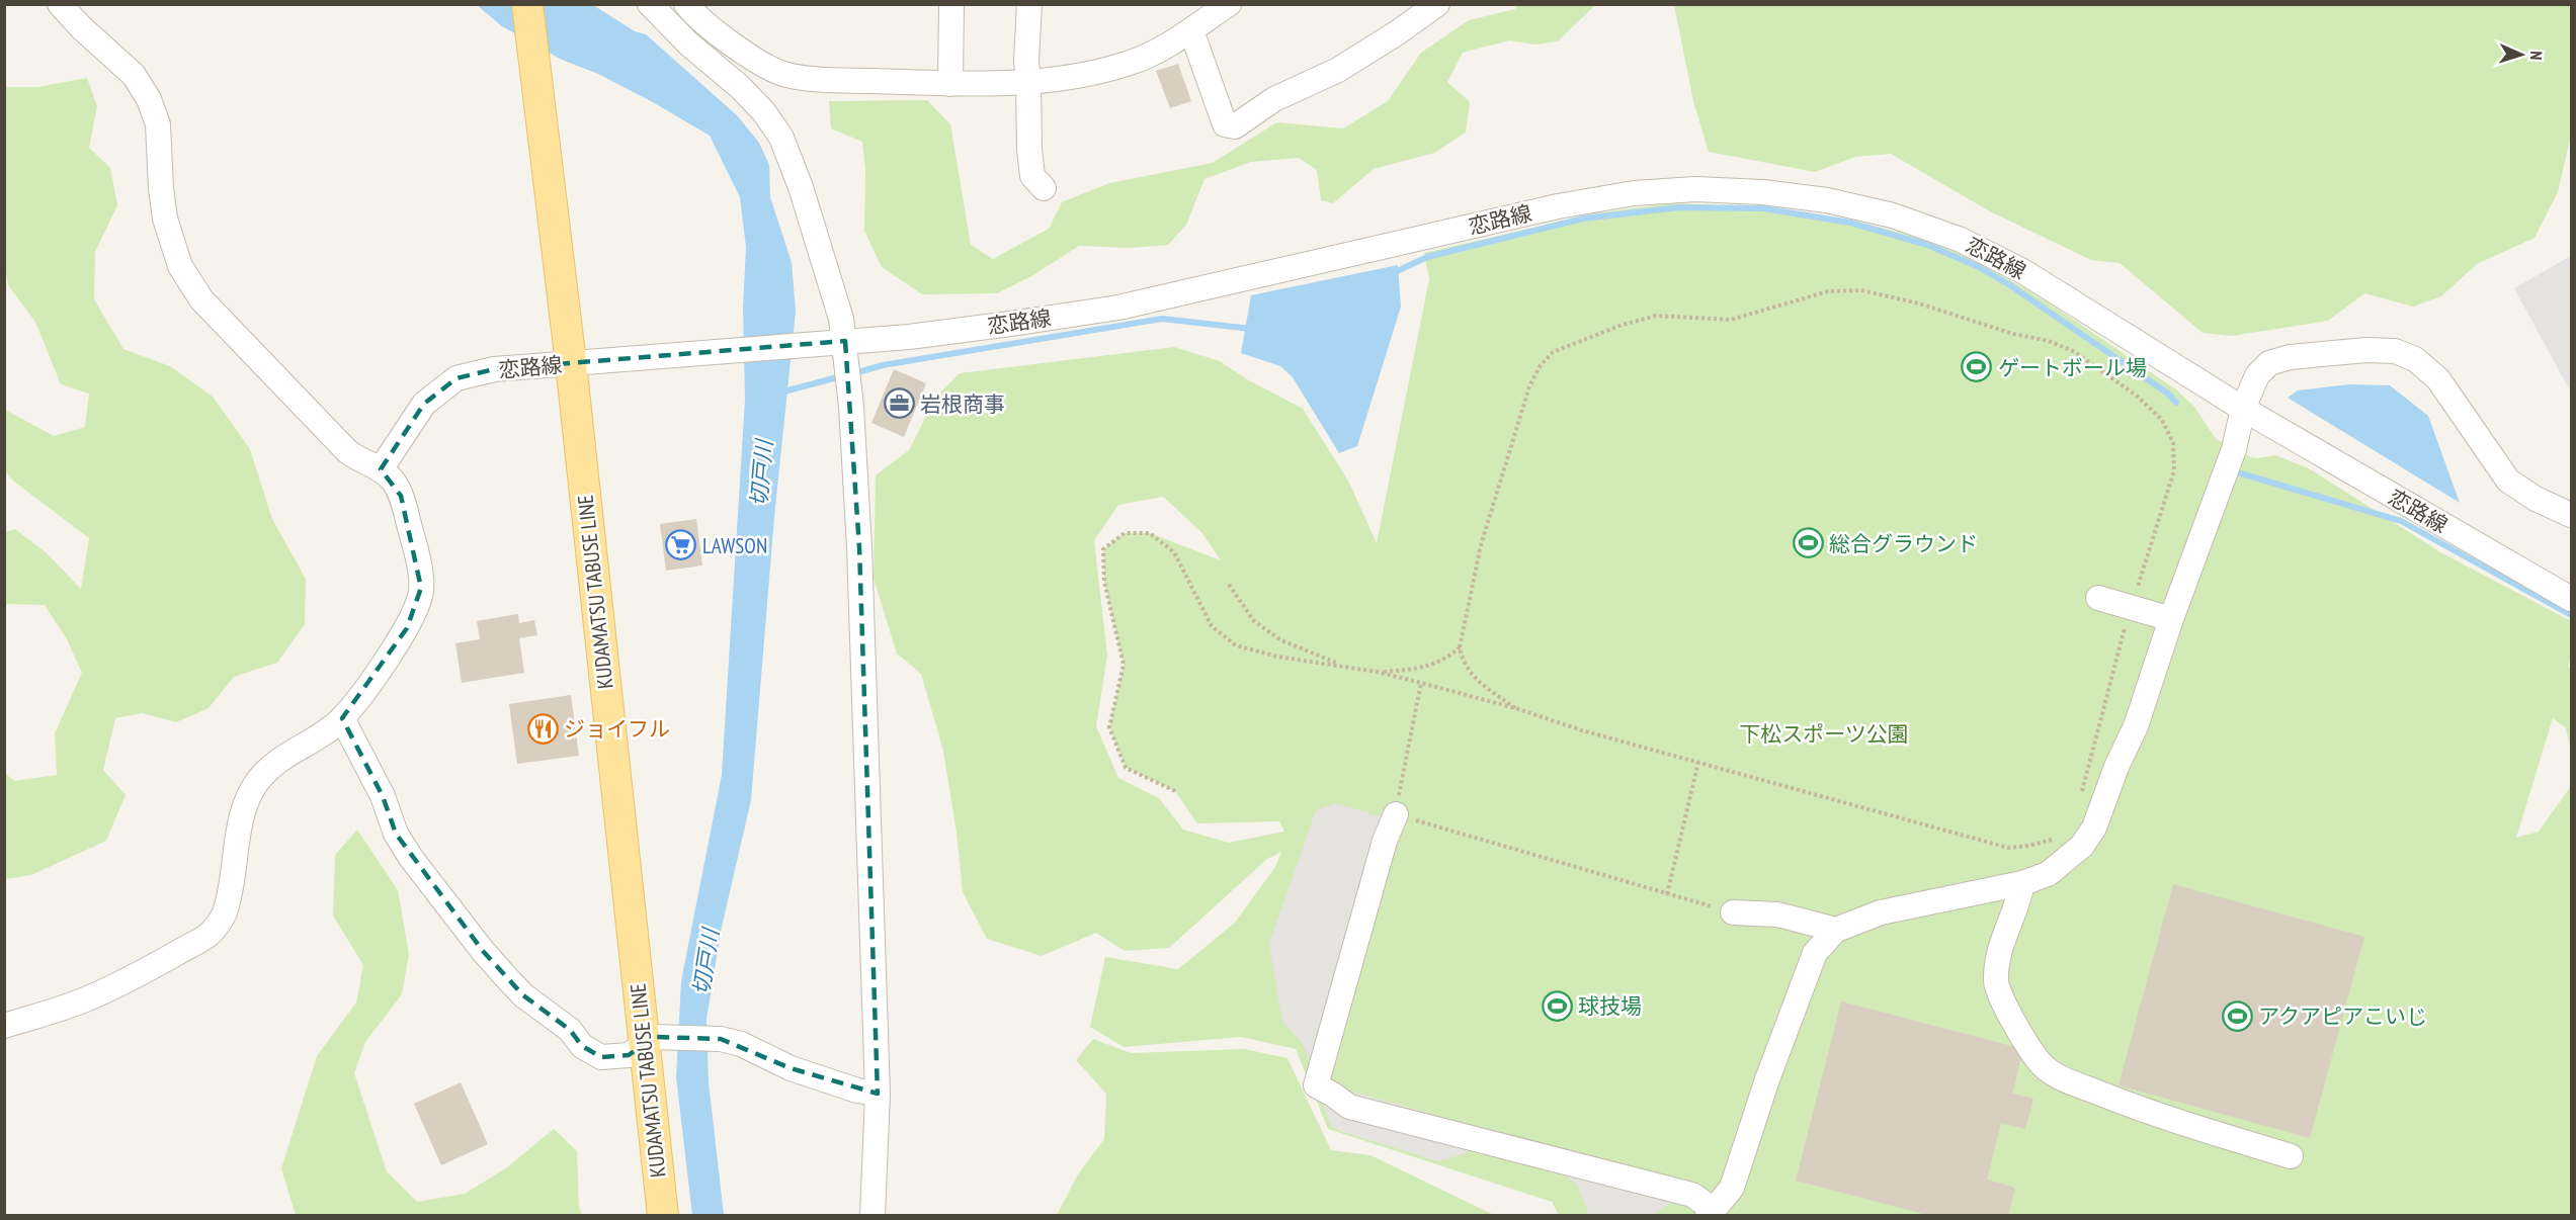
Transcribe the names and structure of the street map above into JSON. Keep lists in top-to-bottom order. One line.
{"streets":{"main road":["KUDAMATSU TABUSE LINE"],"street":["恋路線"]},"crossings":[["恋路線","KUDAMATSU TABUSE LINE"]],"water":["切戸川"],"parks":["下松スポーツ公園"],"places":{"sports":["ゲートボール場","総合グラウンド","球技場","アクアピアこいじ"],"office":["岩根商事"],"supermarket":["LAWSON"],"restaurant":["ジョイフル"]},"north":"right"}
